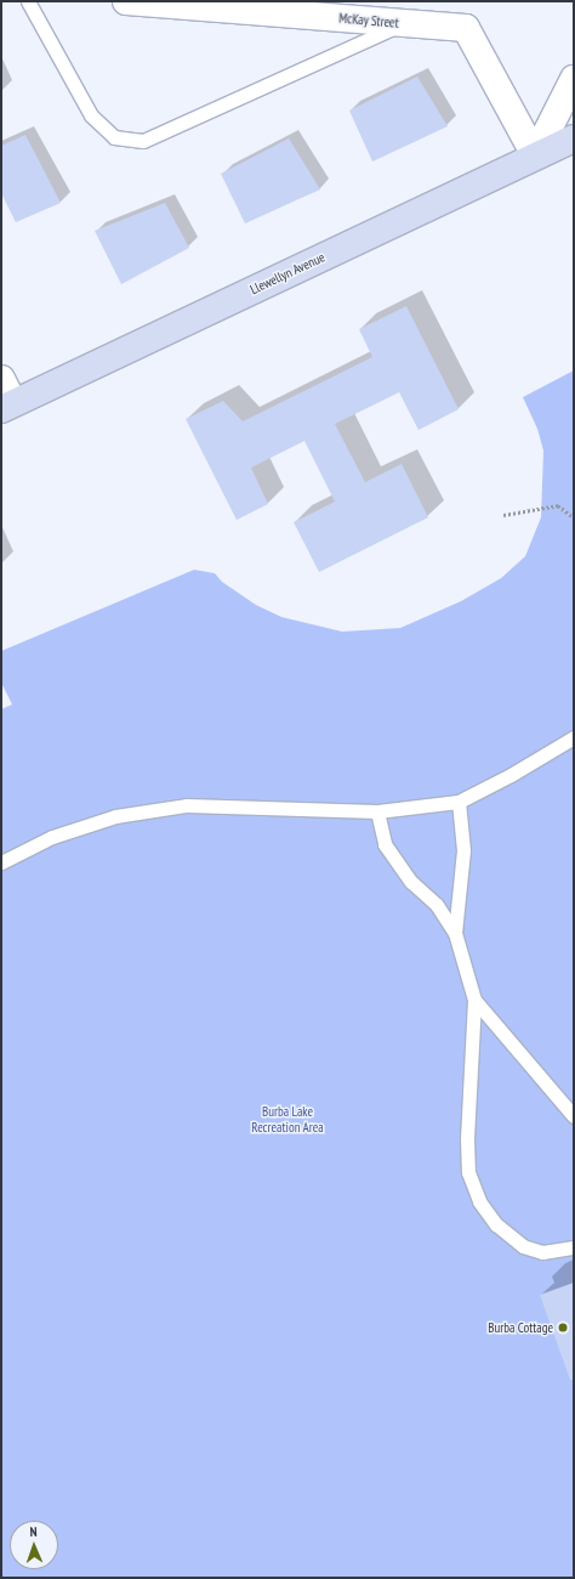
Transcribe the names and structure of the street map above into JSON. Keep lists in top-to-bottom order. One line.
{"streets":{"street":["McKay Street","Llewellyn Avenue"]},"crossings":[["McKay Street","Llewellyn Avenue"]],"parks":["Burba Lake Recreation Area"],"places":["Burba Cottage"],"north":"top"}
